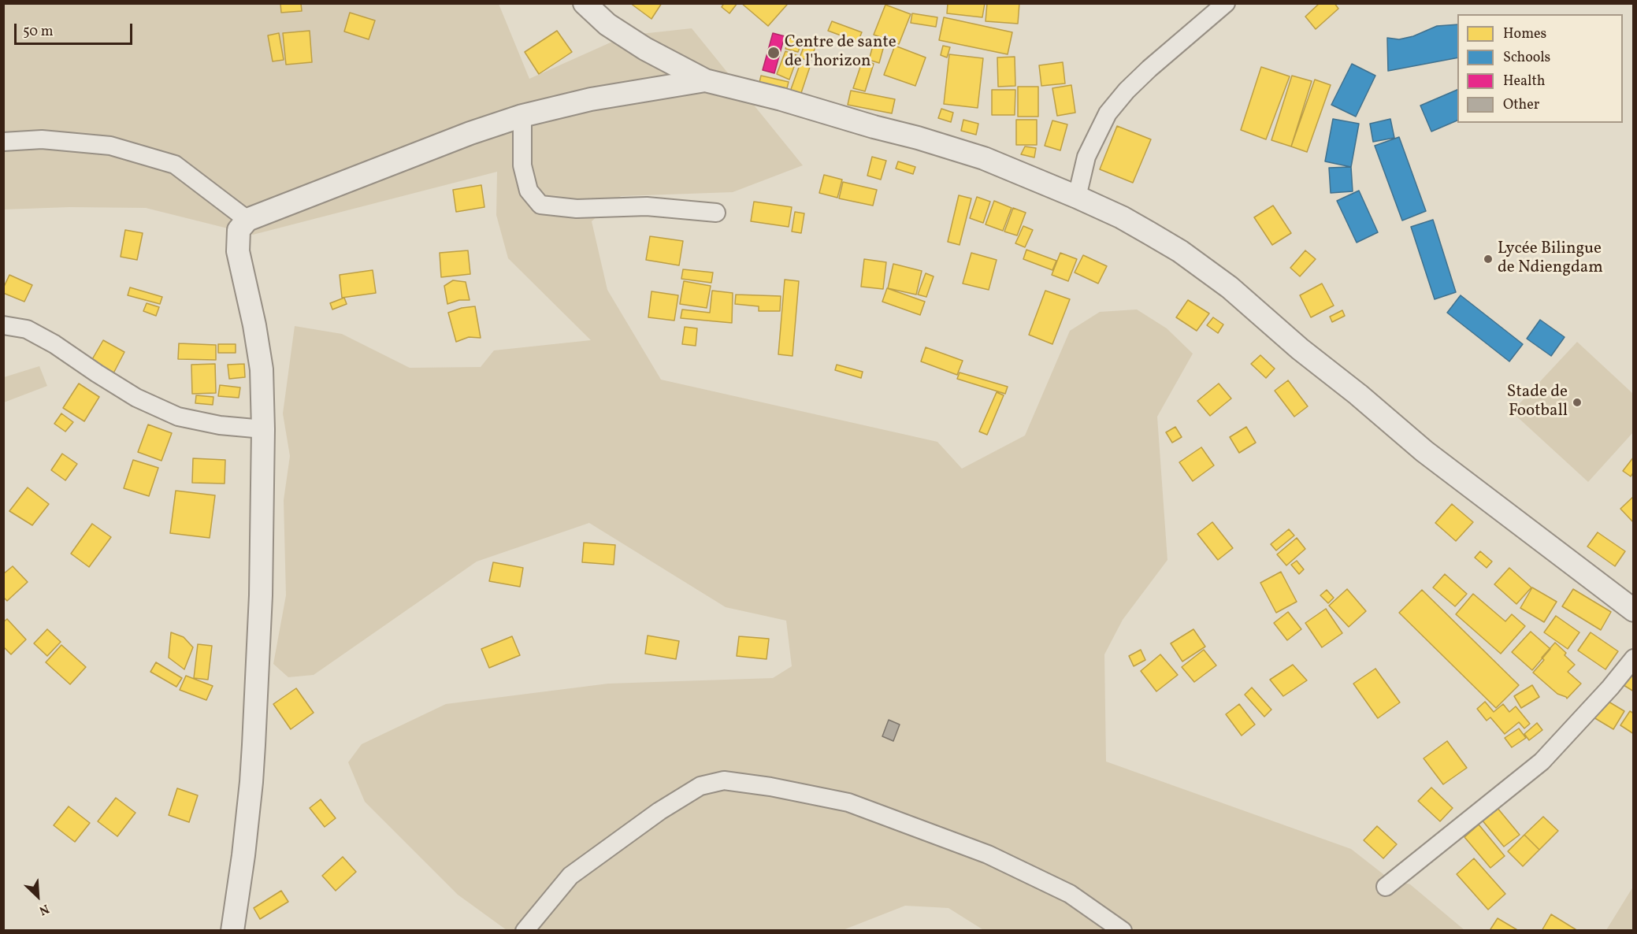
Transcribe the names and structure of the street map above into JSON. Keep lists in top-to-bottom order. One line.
{"places":["Centre de sante de l'horizon","Lycée Bilingue de Ndiengdam","Stade de Football"],"legend":["Homes","Schools","Health","Other"],"scale_bar":"50 m","north":"bottom right"}
